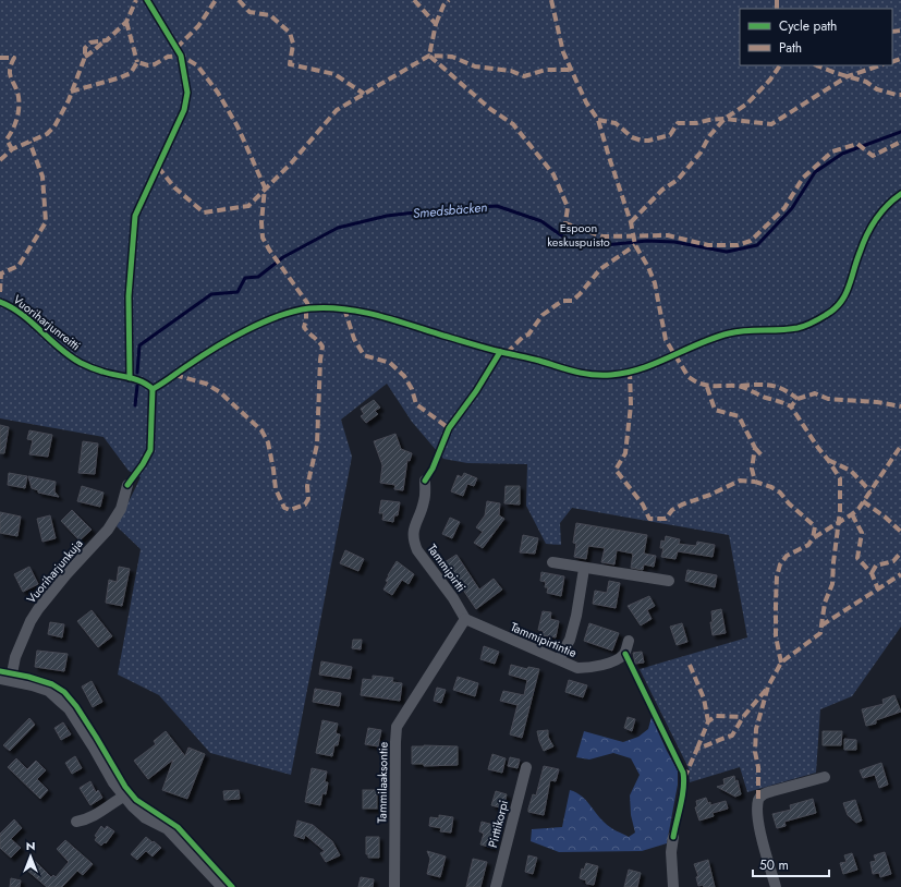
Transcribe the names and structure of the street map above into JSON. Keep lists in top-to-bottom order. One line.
{"streets":{"street":["Tammipirtti","Vuoriharjunkuja","Tammipirtintie","Tammilaaksontie","Pirttikorpi"],"cycle path":["Vuoriharjunreitti"]},"crossings":[["Tammipirtti","Tammipirtintie"],["Tammipirtti","Tammilaaksontie"],["Tammipirtintie","Tammilaaksontie"]],"water":["Smedsbäcken"],"parks":["Espoon keskuspuisto"],"legend":["Cycle path","Path"],"scale_bar":"50 m","north":"top"}
